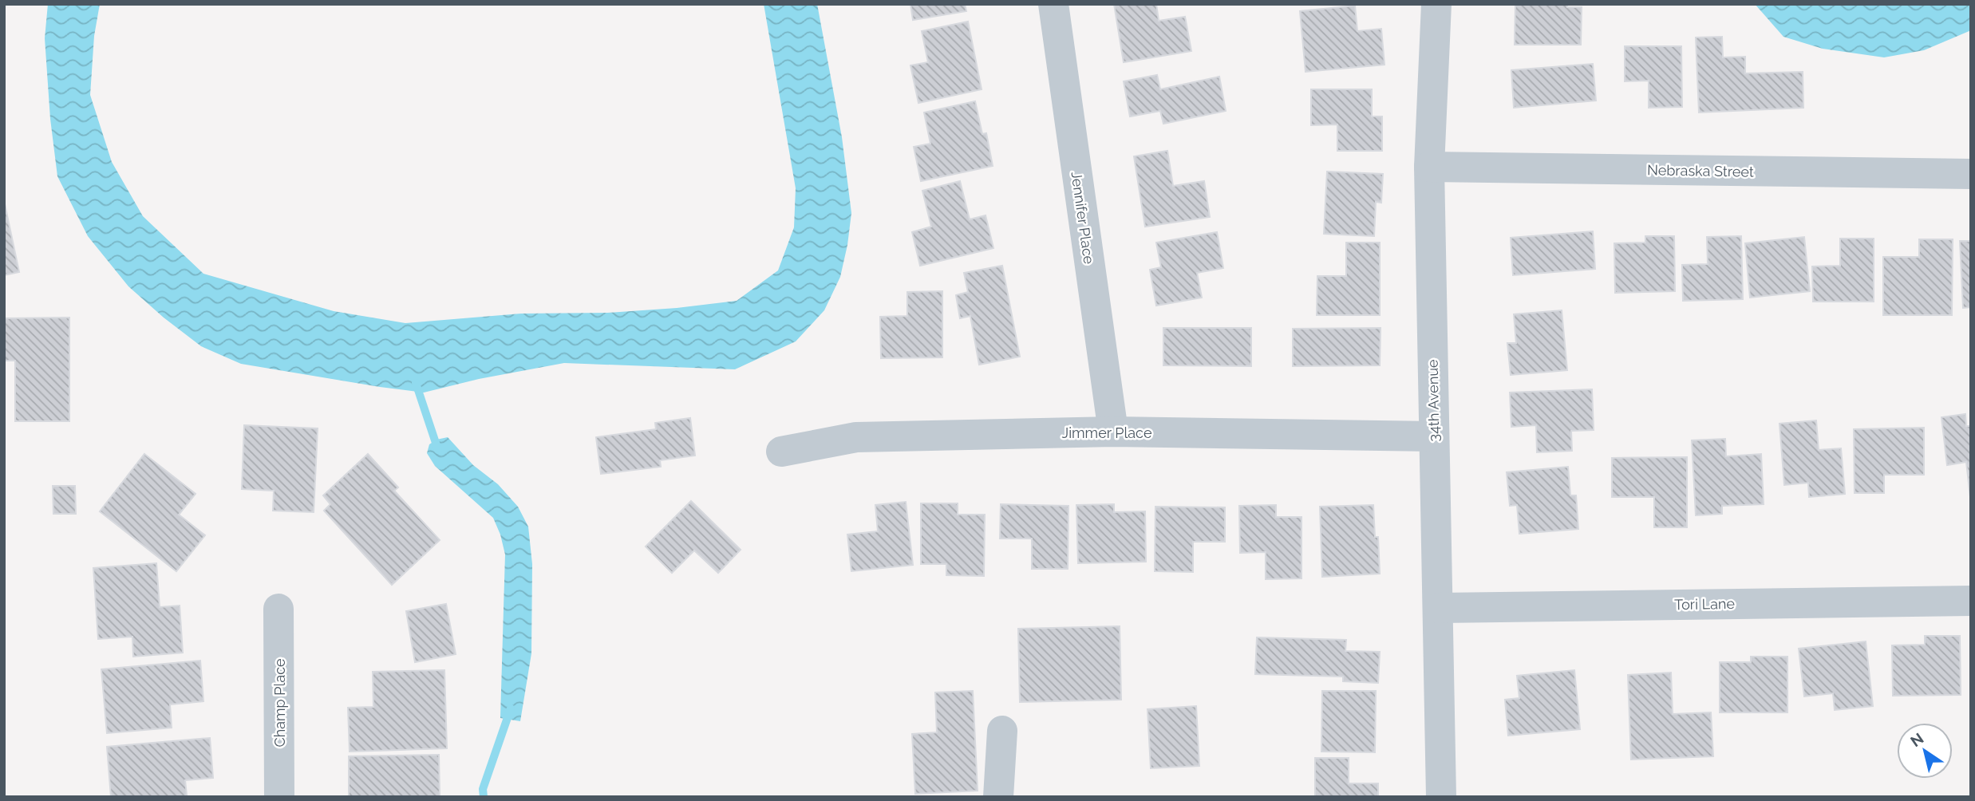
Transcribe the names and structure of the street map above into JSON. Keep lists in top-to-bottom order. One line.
{"streets":{"street":["Nebraska Street","Jennifer Place","34th Avenue","Jimmer Place","Tori Lane","Champ Place"]},"crossings":[["Nebraska Street","34th Avenue"],["Jennifer Place","Jimmer Place"],["34th Avenue","Jimmer Place"],["34th Avenue","Tori Lane"]],"north":"top left"}
